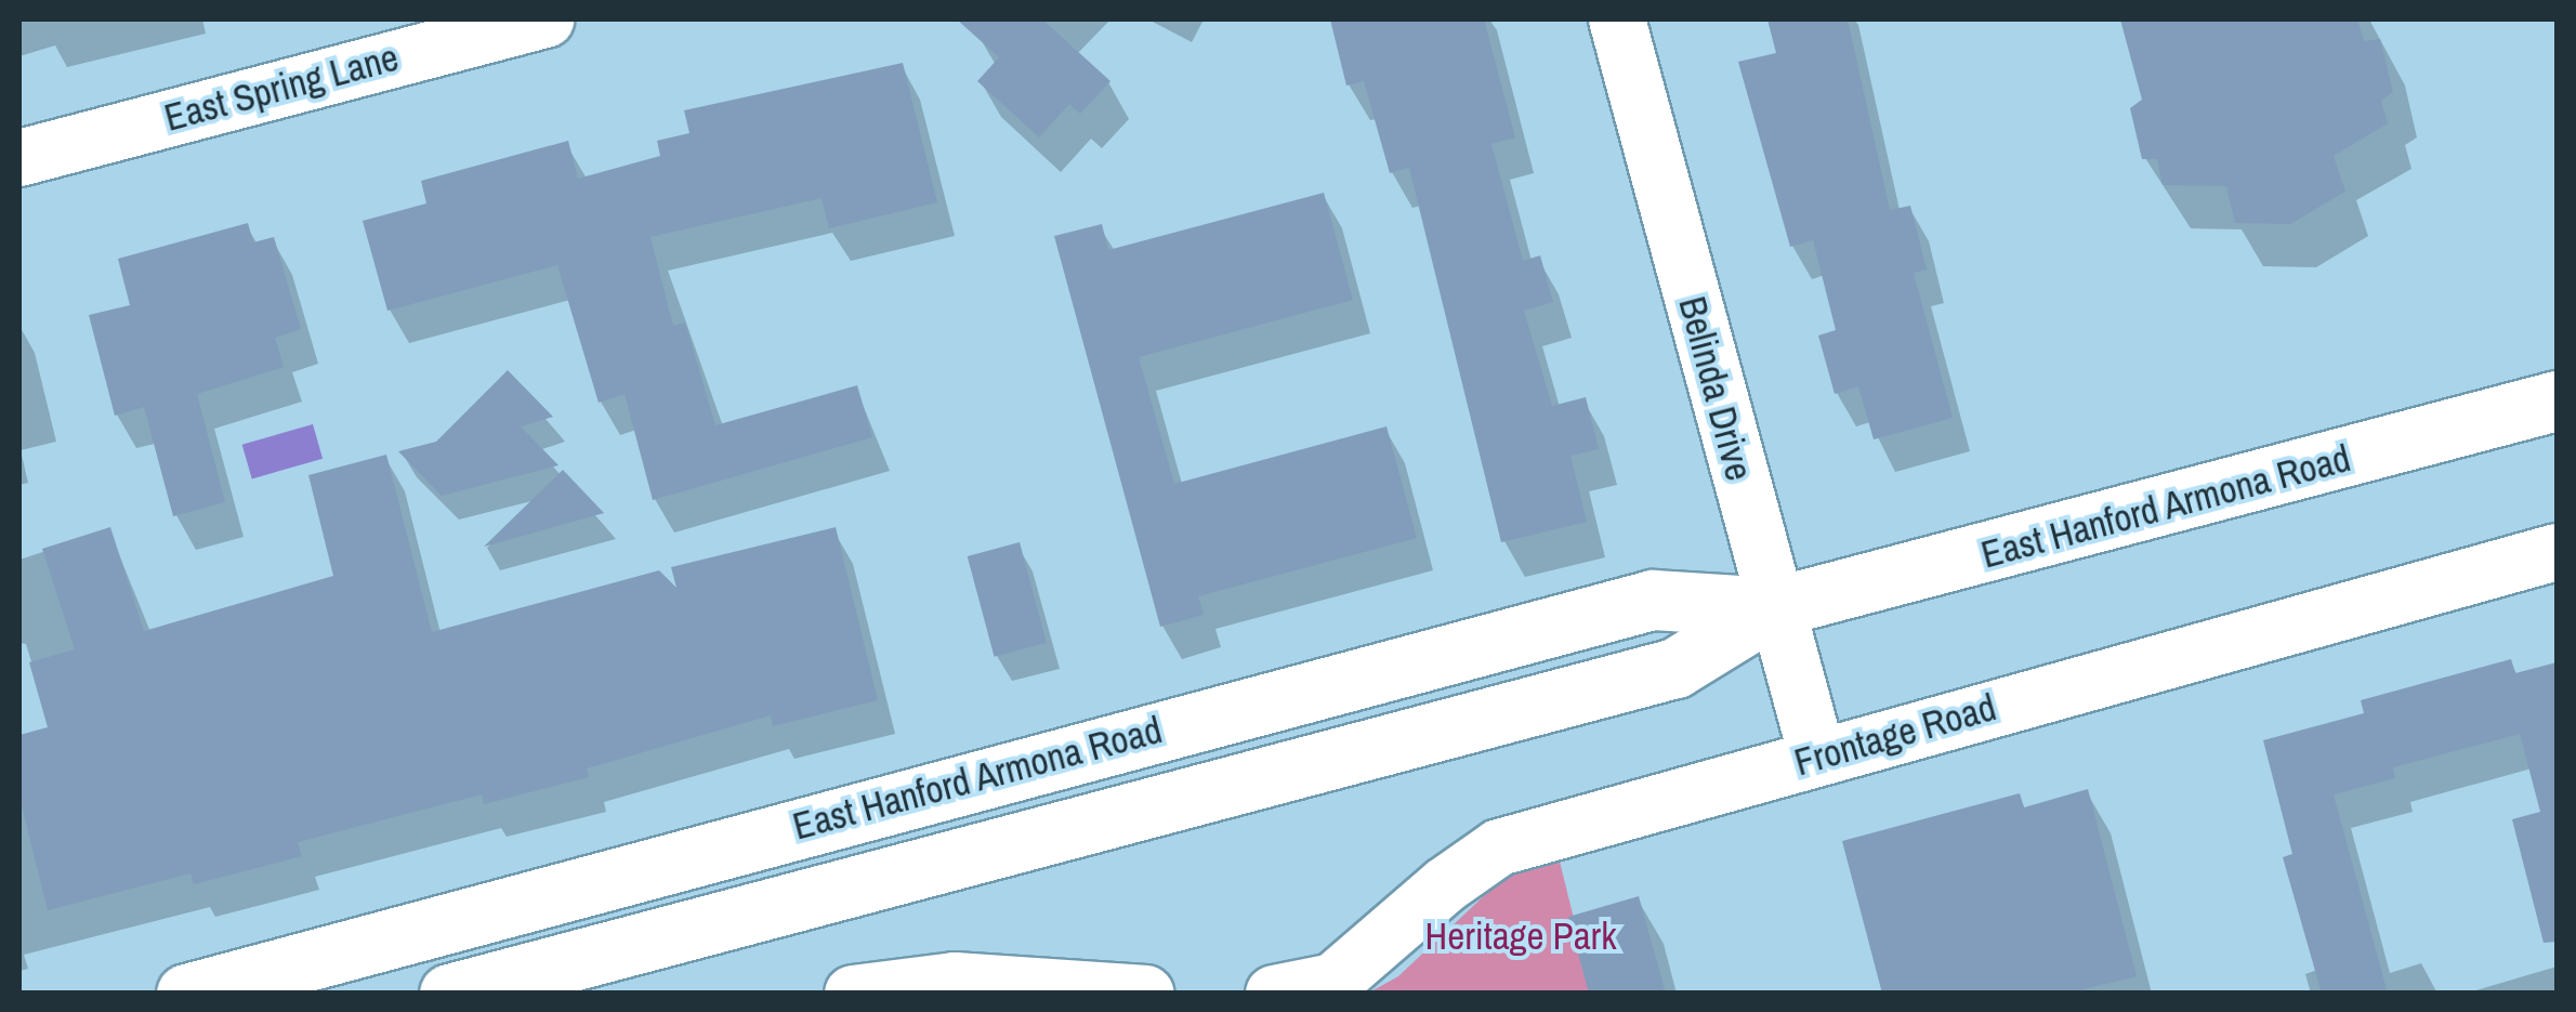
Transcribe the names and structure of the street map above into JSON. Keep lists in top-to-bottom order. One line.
{"streets":{"main road":["East Hanford Armona Road"],"street":["East Spring Lane","Belinda Drive","Frontage Road"]},"crossings":[["Belinda Drive","East Hanford Armona Road"],["Belinda Drive","Frontage Road"]],"parks":["Heritage Park"]}
